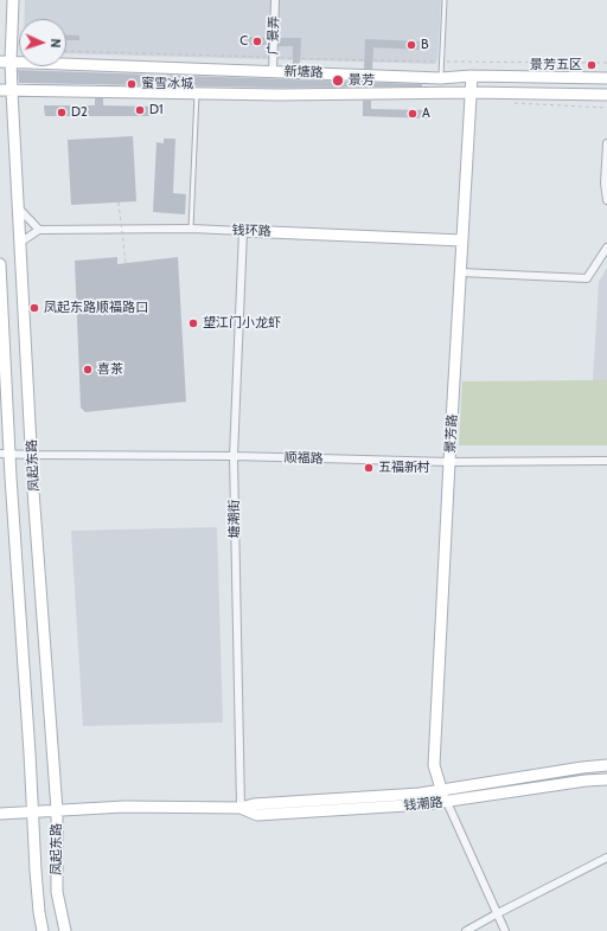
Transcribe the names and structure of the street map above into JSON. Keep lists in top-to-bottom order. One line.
{"streets":{"main road":["新塘路","钱环路","景芳路","凤起东路","钱潮路"],"street":["广景弄","顺福路","塘潮街"]},"crossings":[["广景弄","新塘路"],["新塘路","景芳路"],["新塘路","凤起东路"],["钱环路","景芳路"],["钱环路","塘潮街"],["景芳路","顺福路"],["景芳路","钱潮路"],["顺福路","凤起东路"],["顺福路","塘潮街"],["凤起东路","钱潮路"],["塘潮街","钱潮路"]],"places":["C","B","景芳五区","景芳","蜜雪冰城","D1","D2","A","凤起东路顺福路口","望江门小龙虾","喜茶","五福新村"],"north":"right"}
